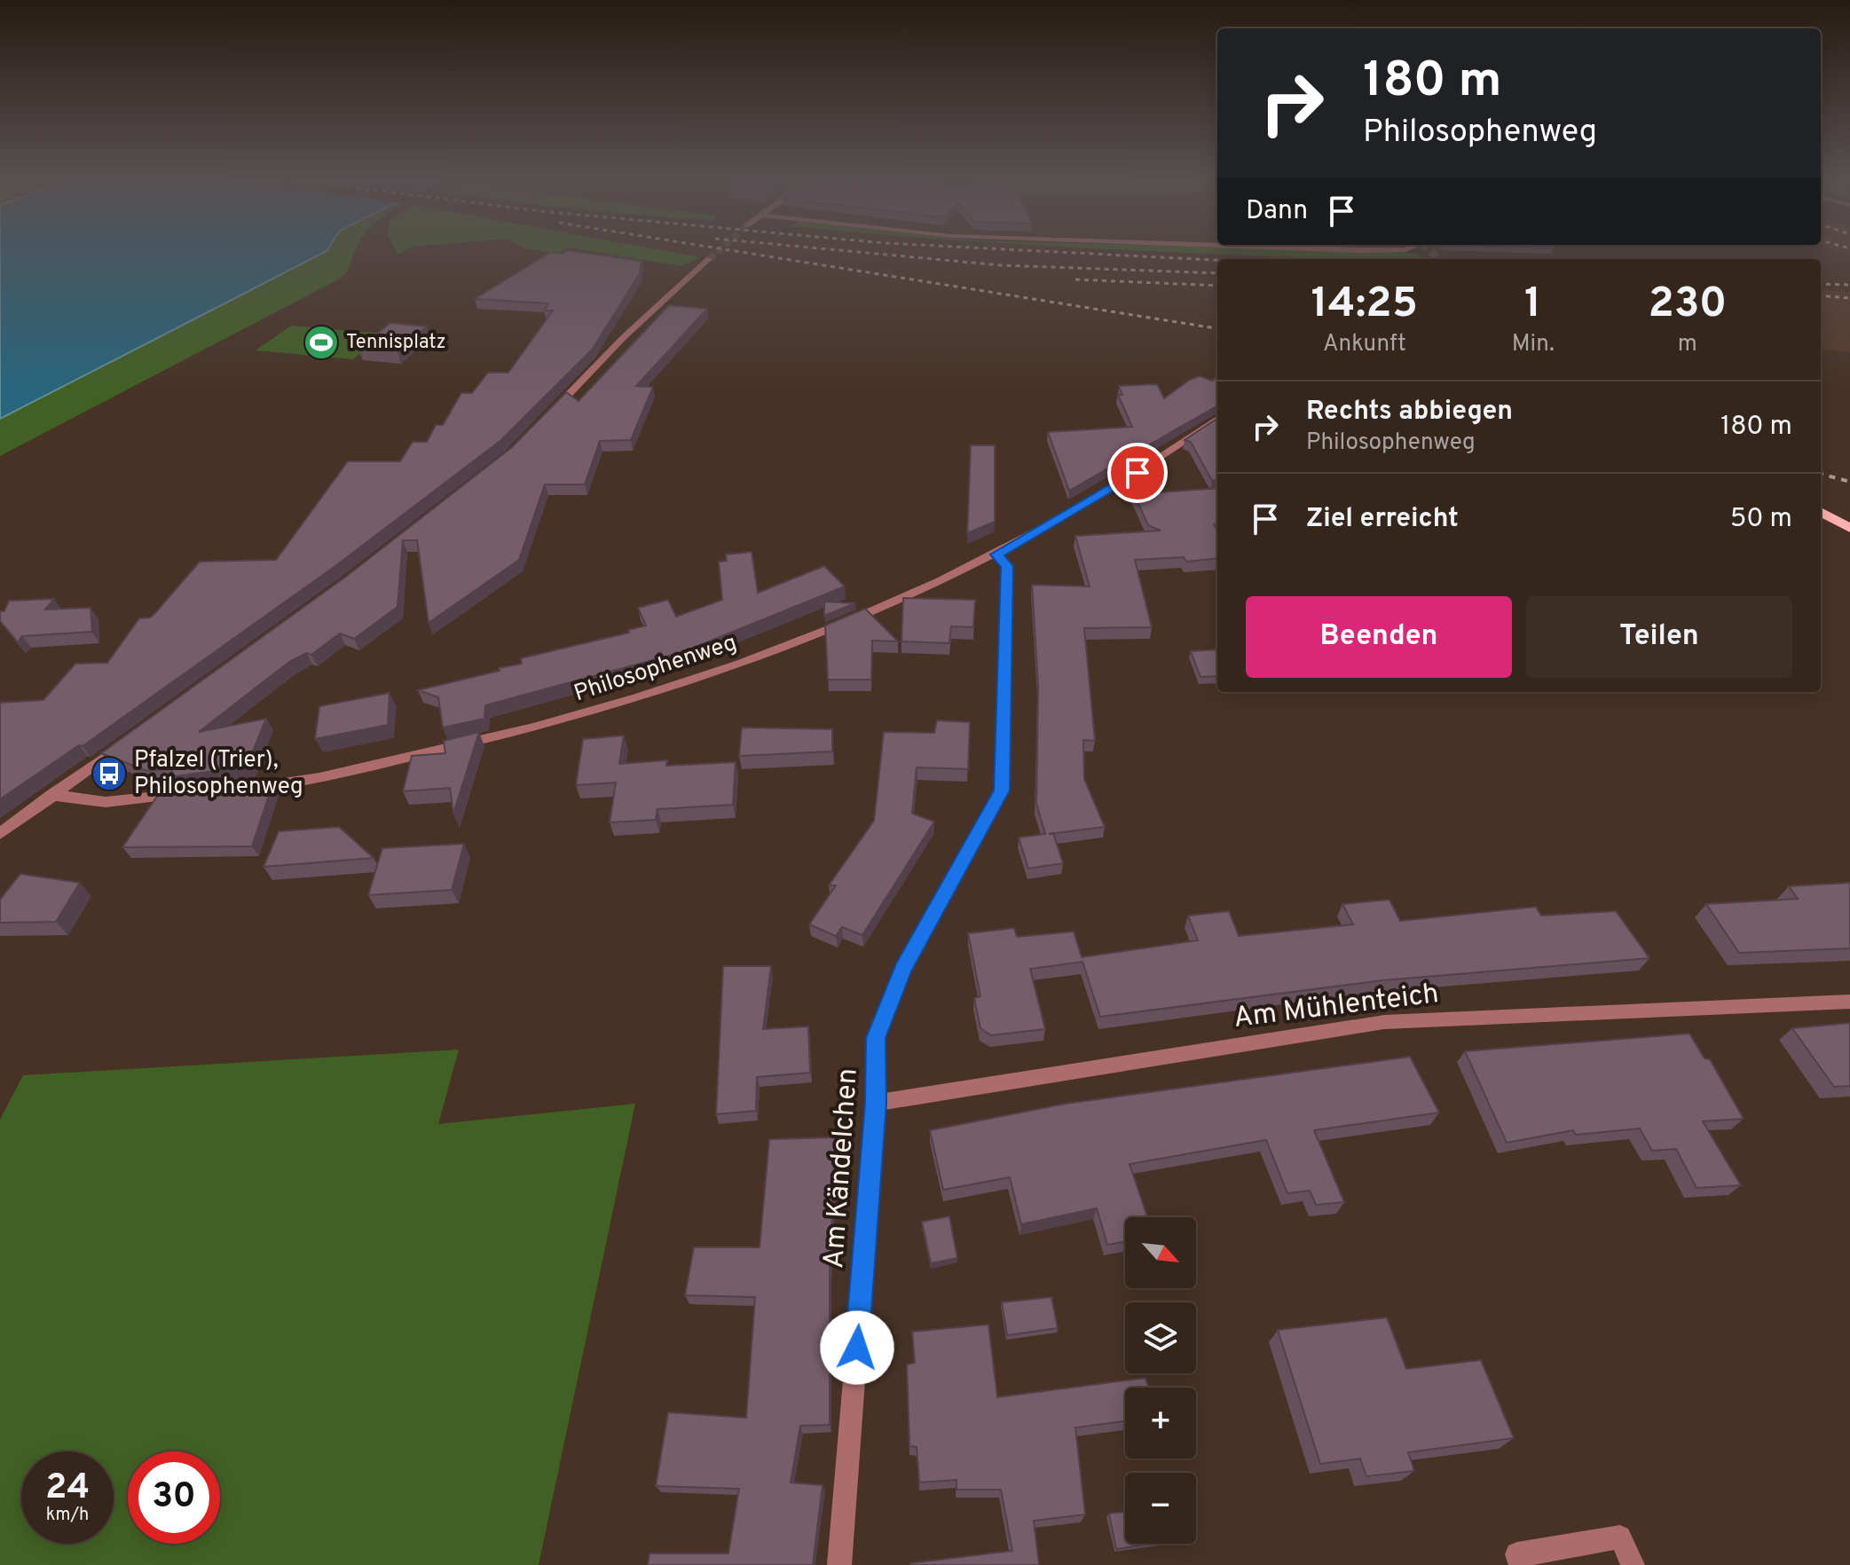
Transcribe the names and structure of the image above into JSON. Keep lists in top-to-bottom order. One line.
{"streets":{"street":["Philosophenweg","Am Mühlenteich","Am Kändelchen"]},"crossings":[["Philosophenweg","Am Kändelchen"],["Am Mühlenteich","Am Kändelchen"]],"places":{"sports":["Tennisplatz"],"bus stop":["Pfalzel (Trier), Philosophenweg"]},"north":"bottom right","page":{"turn":["180 m","Philosophenweg"],"then":"Dann","eta":["14:25","Ankunft","1","Min.","230","m"],"list":[{"name":"Rechts abbiegen","note":"Philosophenweg","value":"180 m"},{"name":"Ziel erreicht","value":"50 m"}],"buttons":["Beenden","Teilen"],"map_buttons":["+","−"],"speed":"24 km/h","limit":"30"}}
